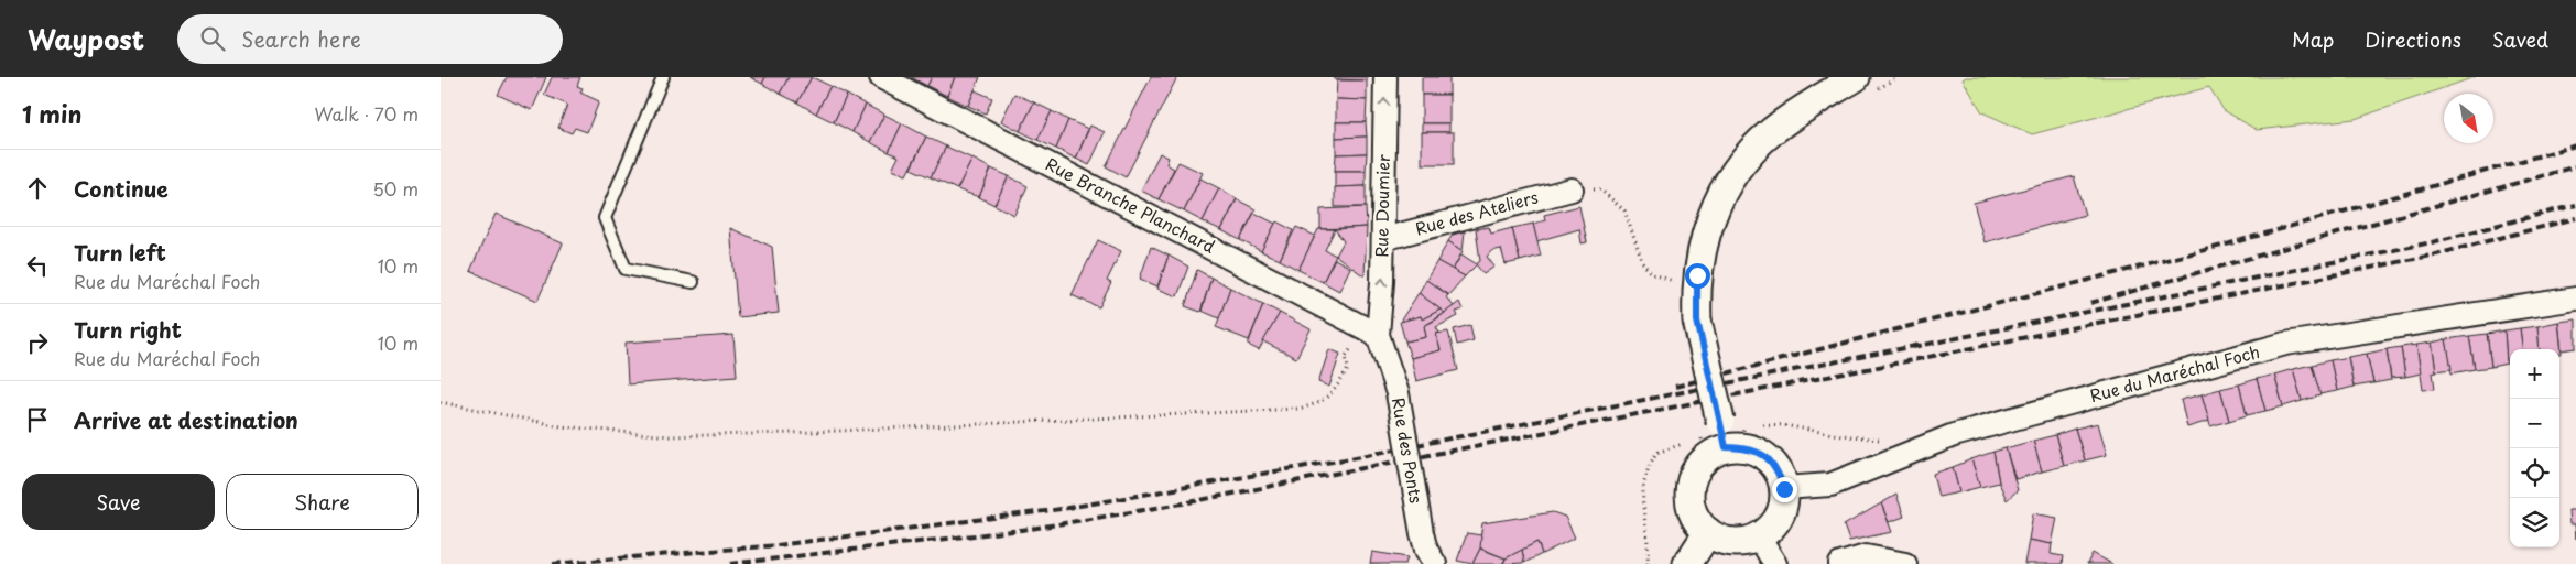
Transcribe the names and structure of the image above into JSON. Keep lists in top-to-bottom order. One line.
{"streets":{"street":["Rue Branche Planchard","Rue Doumier","Rue des Ateliers","Rue du Maréchal Foch","Rue des Ponts"]},"crossings":[["Rue Branche Planchard","Rue Doumier"],["Rue Branche Planchard","Rue des Ponts"],["Rue Doumier","Rue des Ateliers"],["Rue Doumier","Rue des Ponts"]],"one_way":["Rue Doumier"],"north":"bottom right","page":{"header":"Waypost","search":"Search here","nav":["Map","Directions","Saved"],"heading":["1 min","Walk · 70 m"],"list":[["Continue","50 m"],["Turn left","Rue du Maréchal Foch","10 m"],["Turn right","Rue du Maréchal Foch","10 m"],"Arrive at destination"],"map_buttons":["+","−"],"buttons":["Save","Share"]}}
